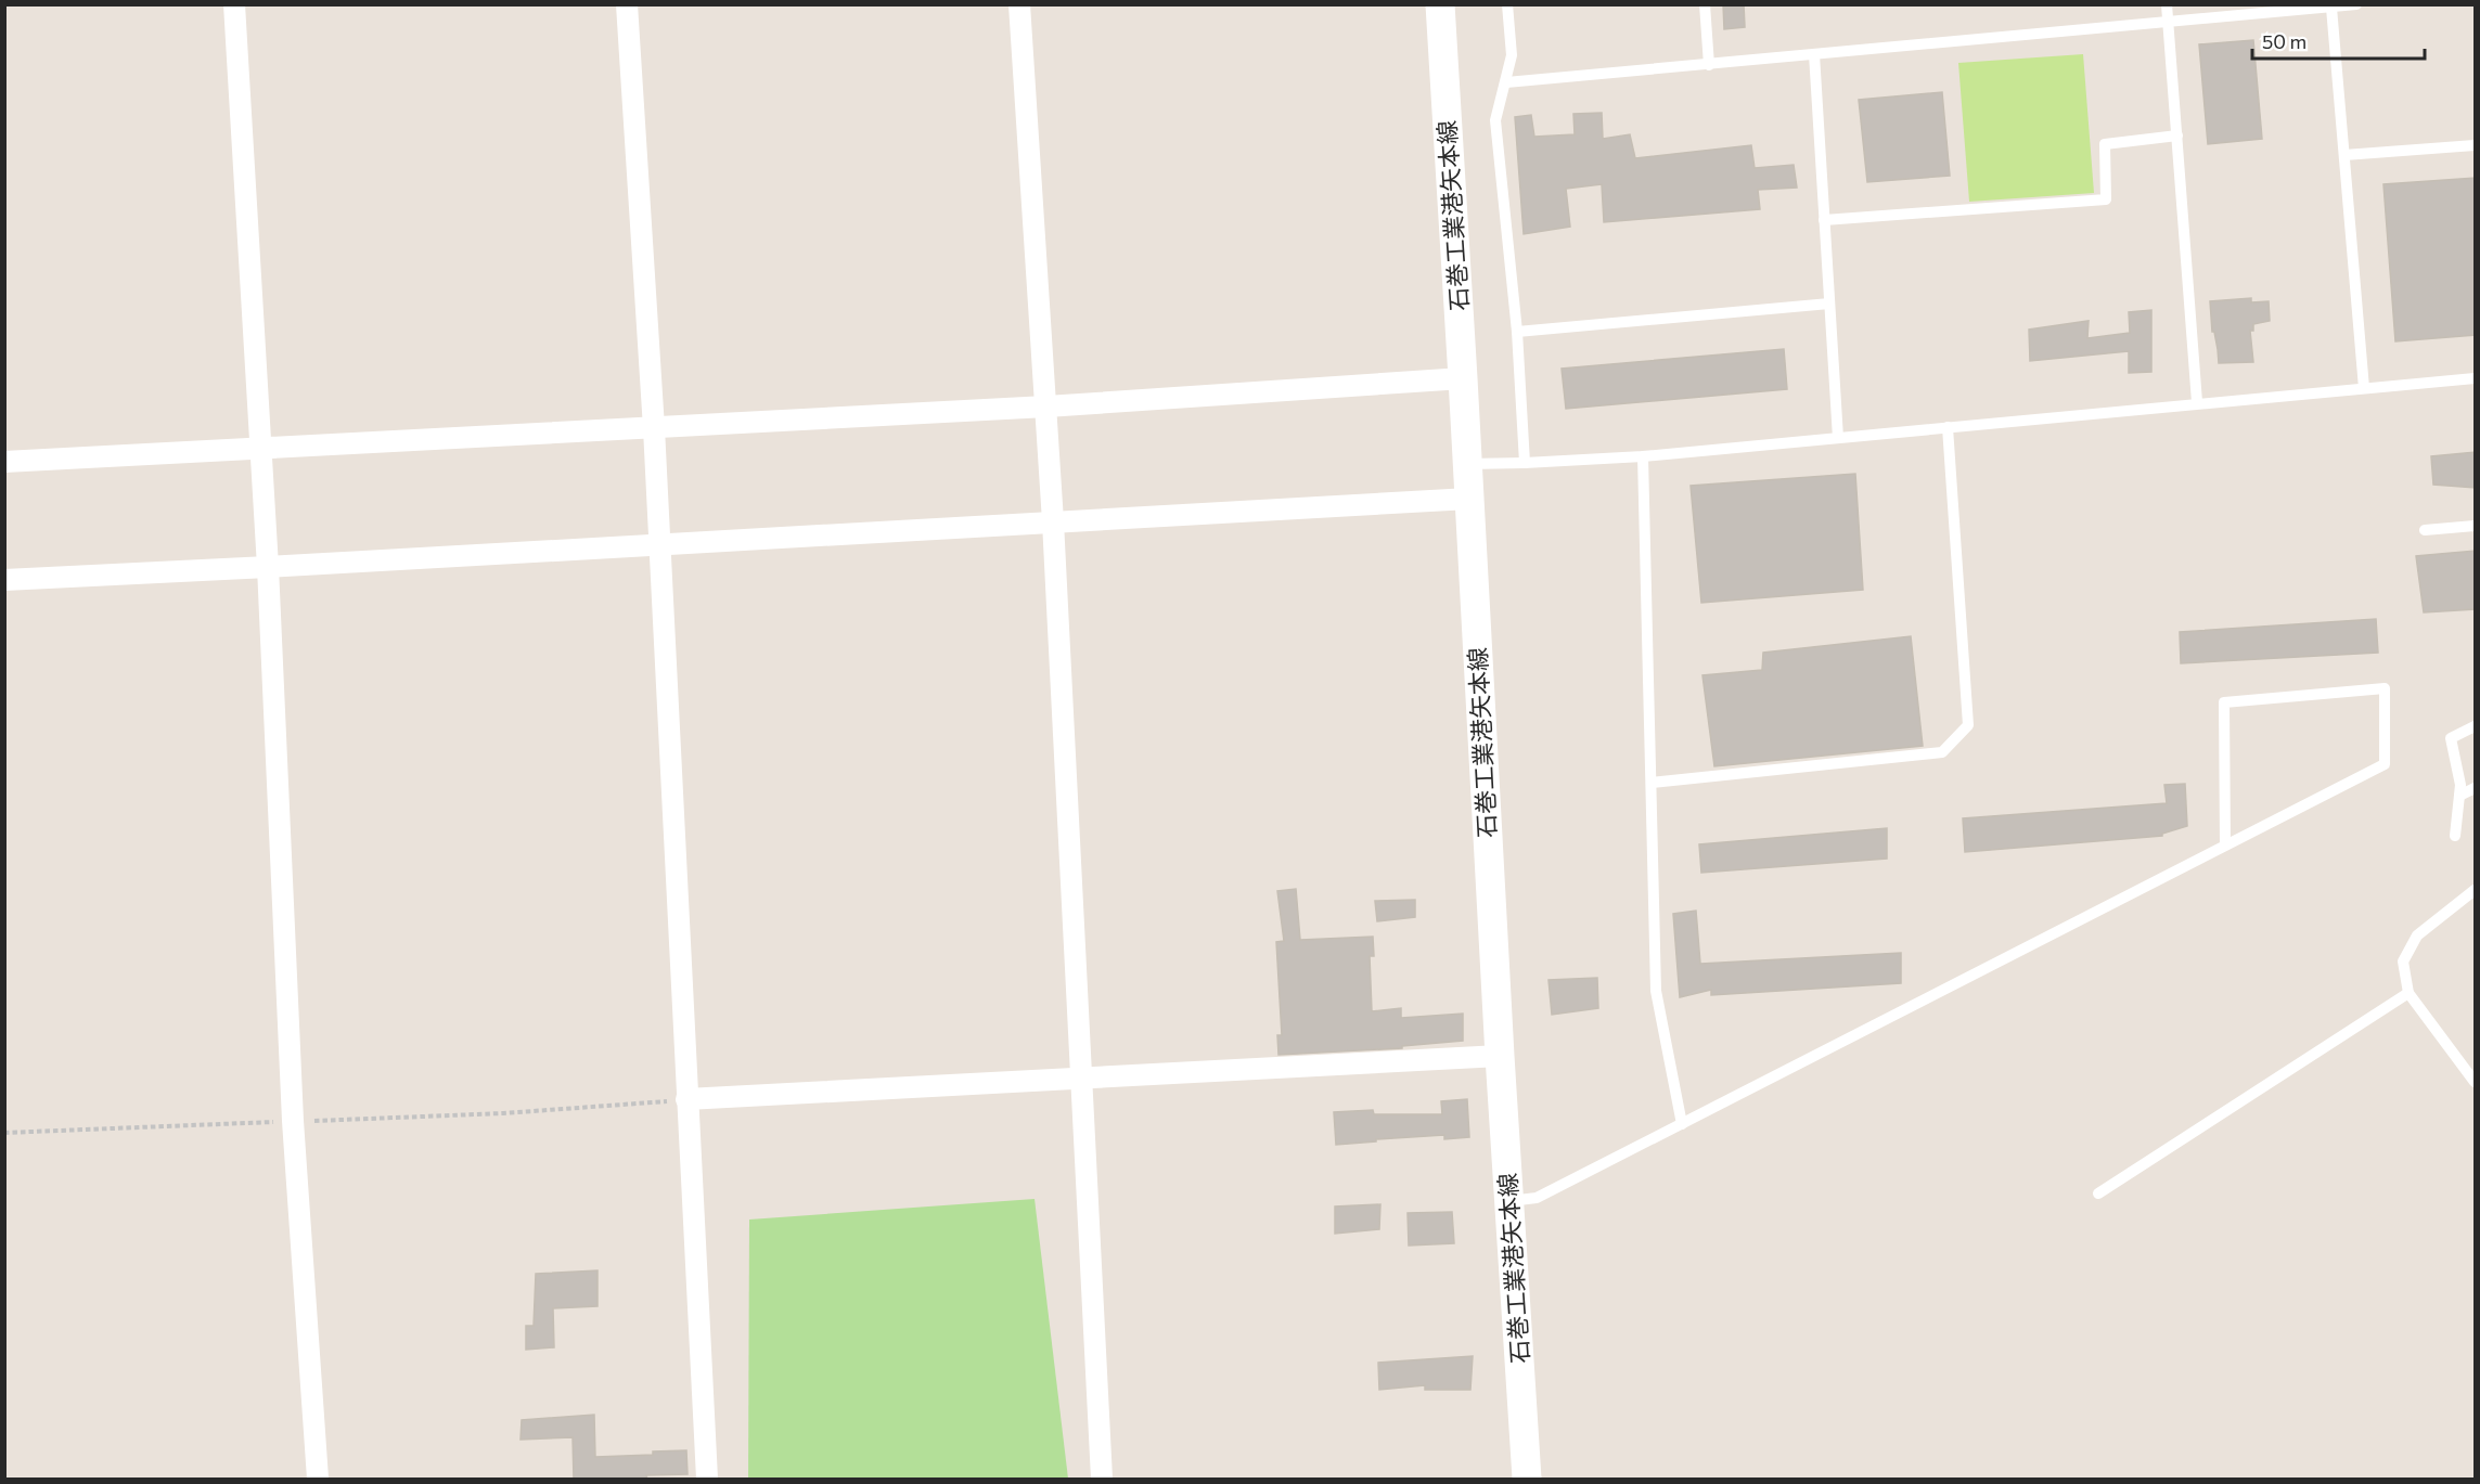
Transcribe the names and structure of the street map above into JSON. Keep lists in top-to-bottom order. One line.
{"streets":{"main road":["石巻工業港矢本線"]},"scale_bar":"50 m"}
